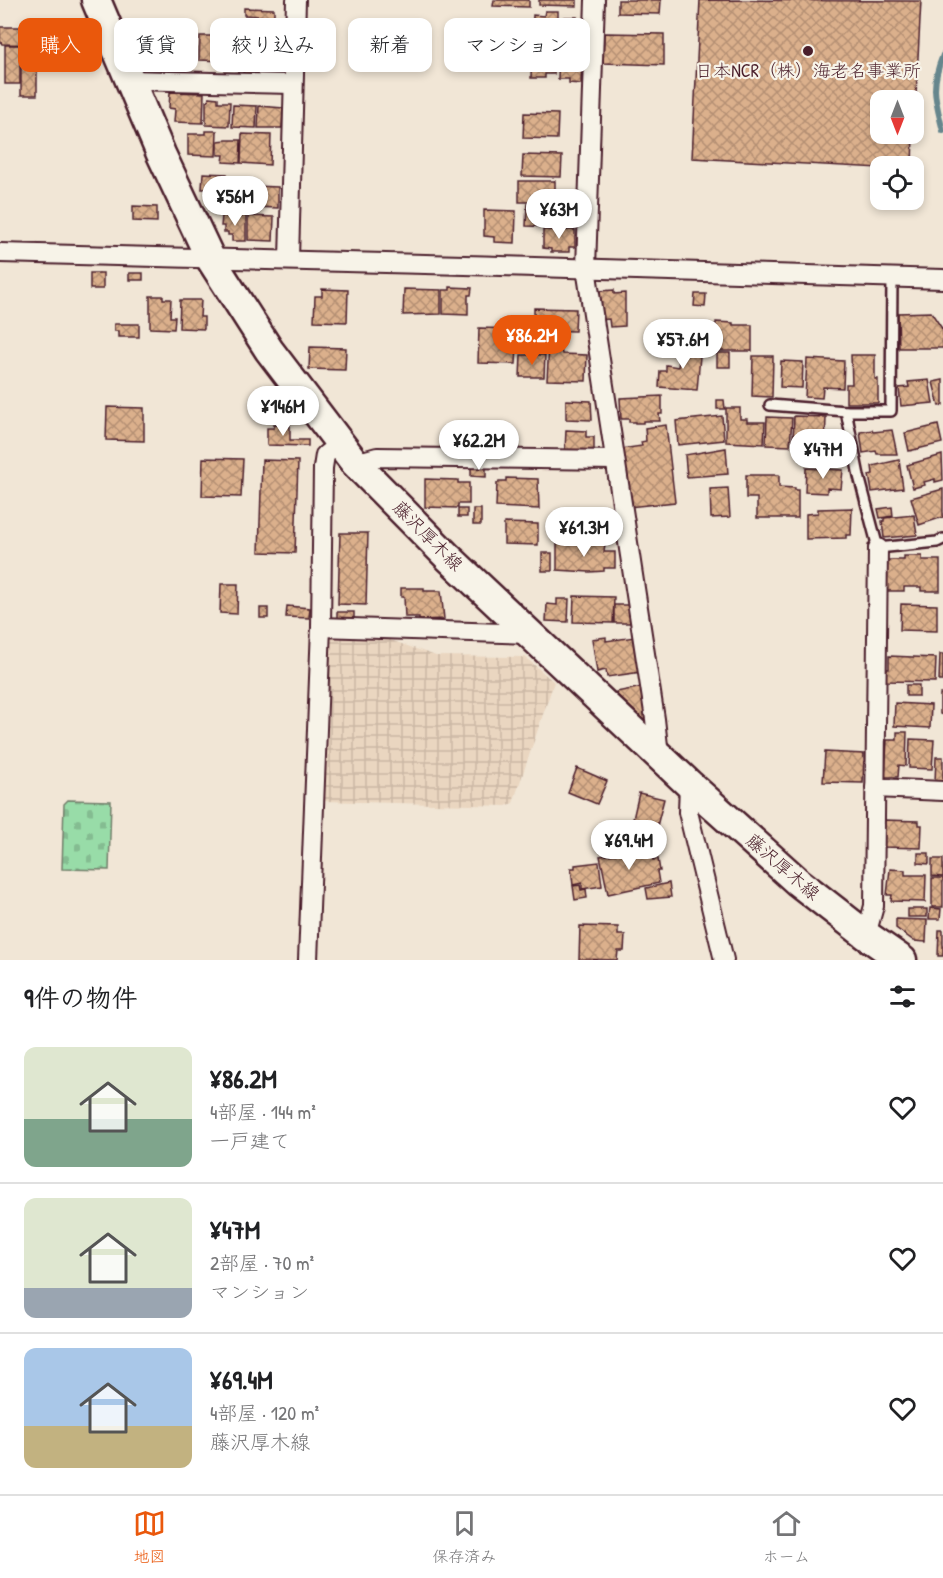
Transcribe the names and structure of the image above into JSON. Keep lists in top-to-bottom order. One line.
{"streets":{"main road":["藤沢厚木線"]},"places":["日本NCR（株）海老名事業所"],"north":"bottom","page":{"chip":["購入","賃貸","絞り込み","新着","マンション"],"price":["¥56M","¥63M","¥86.2M","¥57.6M","¥146M","¥62.2M","¥47M","¥61.3M","¥69.4M"],"heading":"9件の物件","list":[{"name":"¥86.2M","note":"4部屋 · 144 m² · 一戸建て"},{"name":"¥47M","note":"2部屋 · 70 m² · マンション"},{"name":"¥69.4M","note":"4部屋 · 120 m² · 藤沢厚木線"}],"tabs":["地図","保存済み","ホーム"]}}
